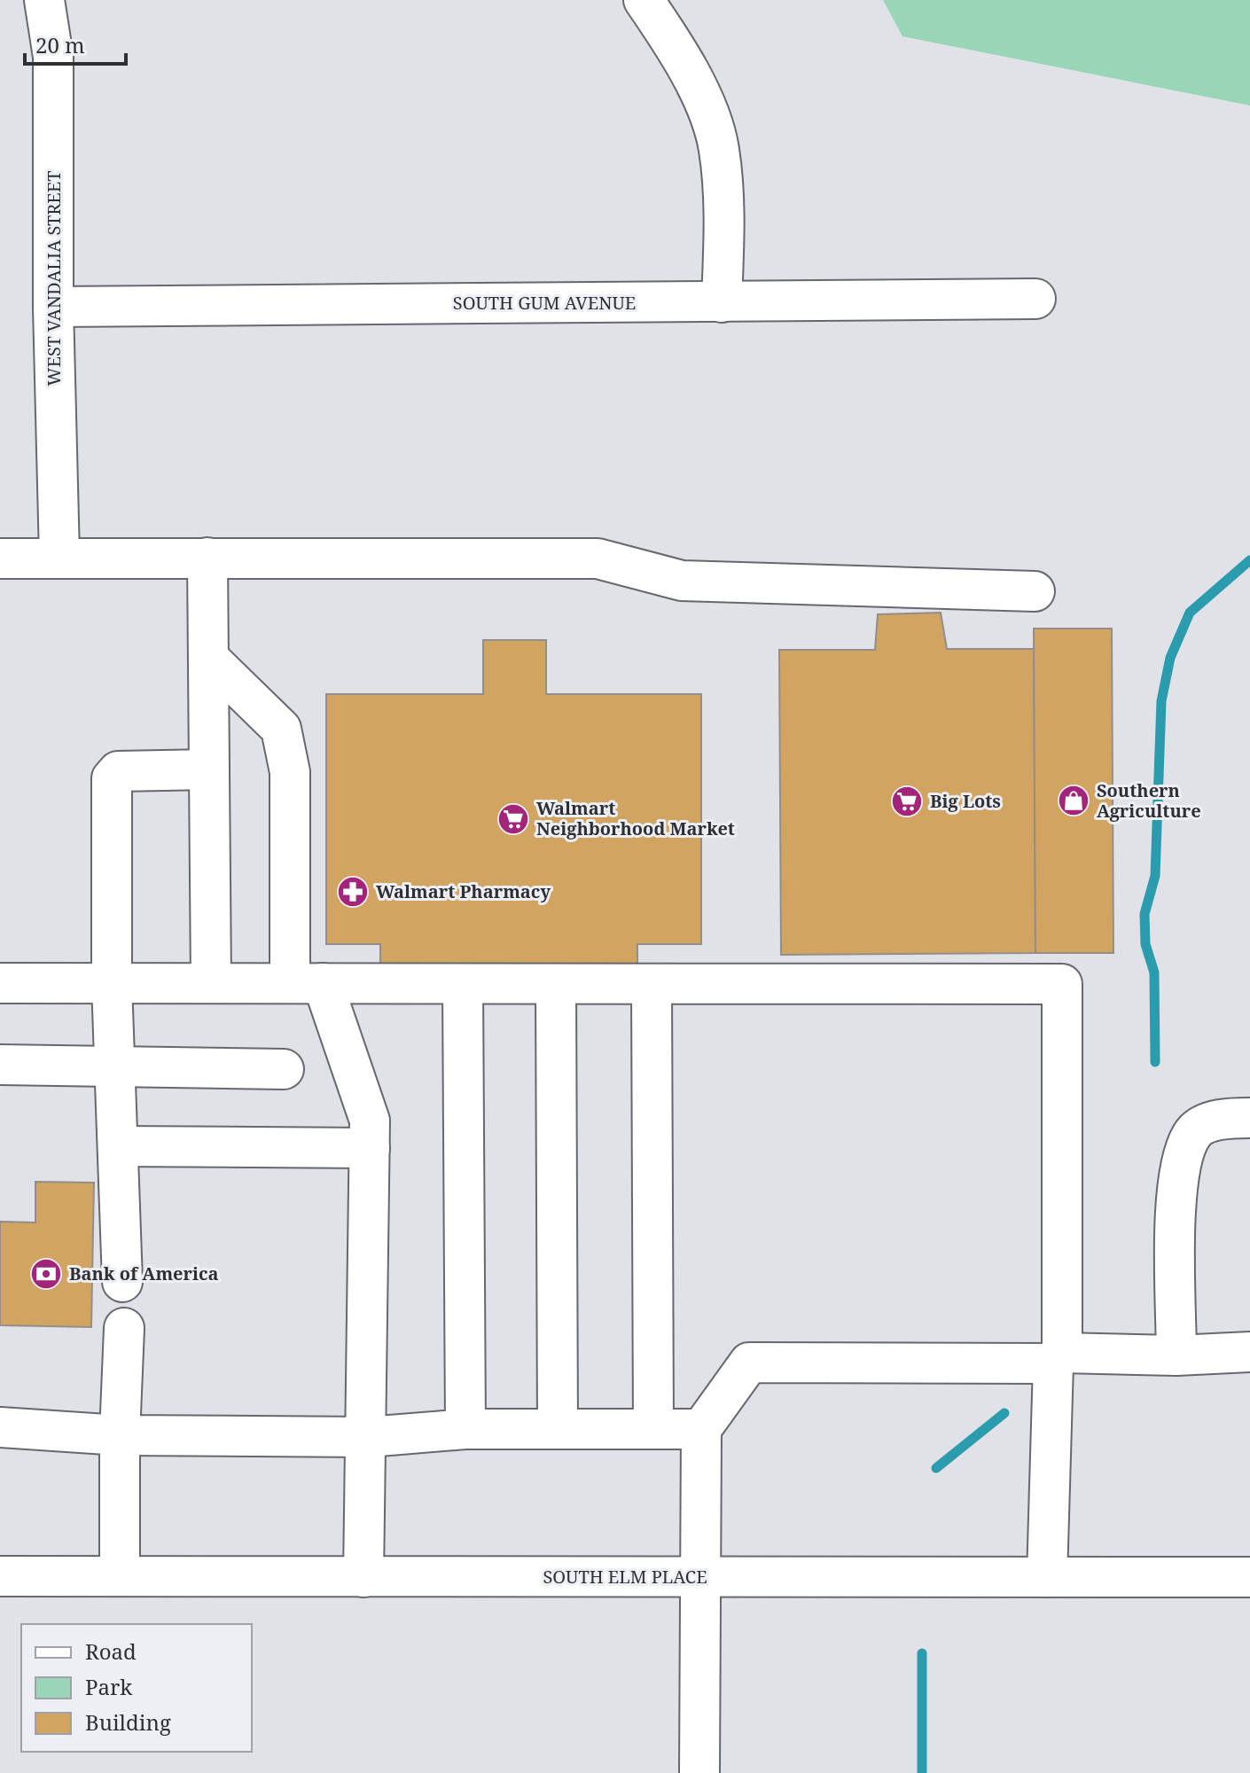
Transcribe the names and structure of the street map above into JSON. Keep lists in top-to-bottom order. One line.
{"streets":{"street":["WEST VANDALIA STREET","SOUTH GUM AVENUE","SOUTH ELM PLACE"]},"crossings":[["WEST VANDALIA STREET","SOUTH GUM AVENUE"]],"places":{"shop":["Southern Agriculture"],"supermarket":["Big Lots","Walmart Neighborhood Market"],"pharmacy":["Walmart Pharmacy"],"bank":["Bank of America"]},"legend":["Road","Park","Building"],"scale_bar":"20 m"}
